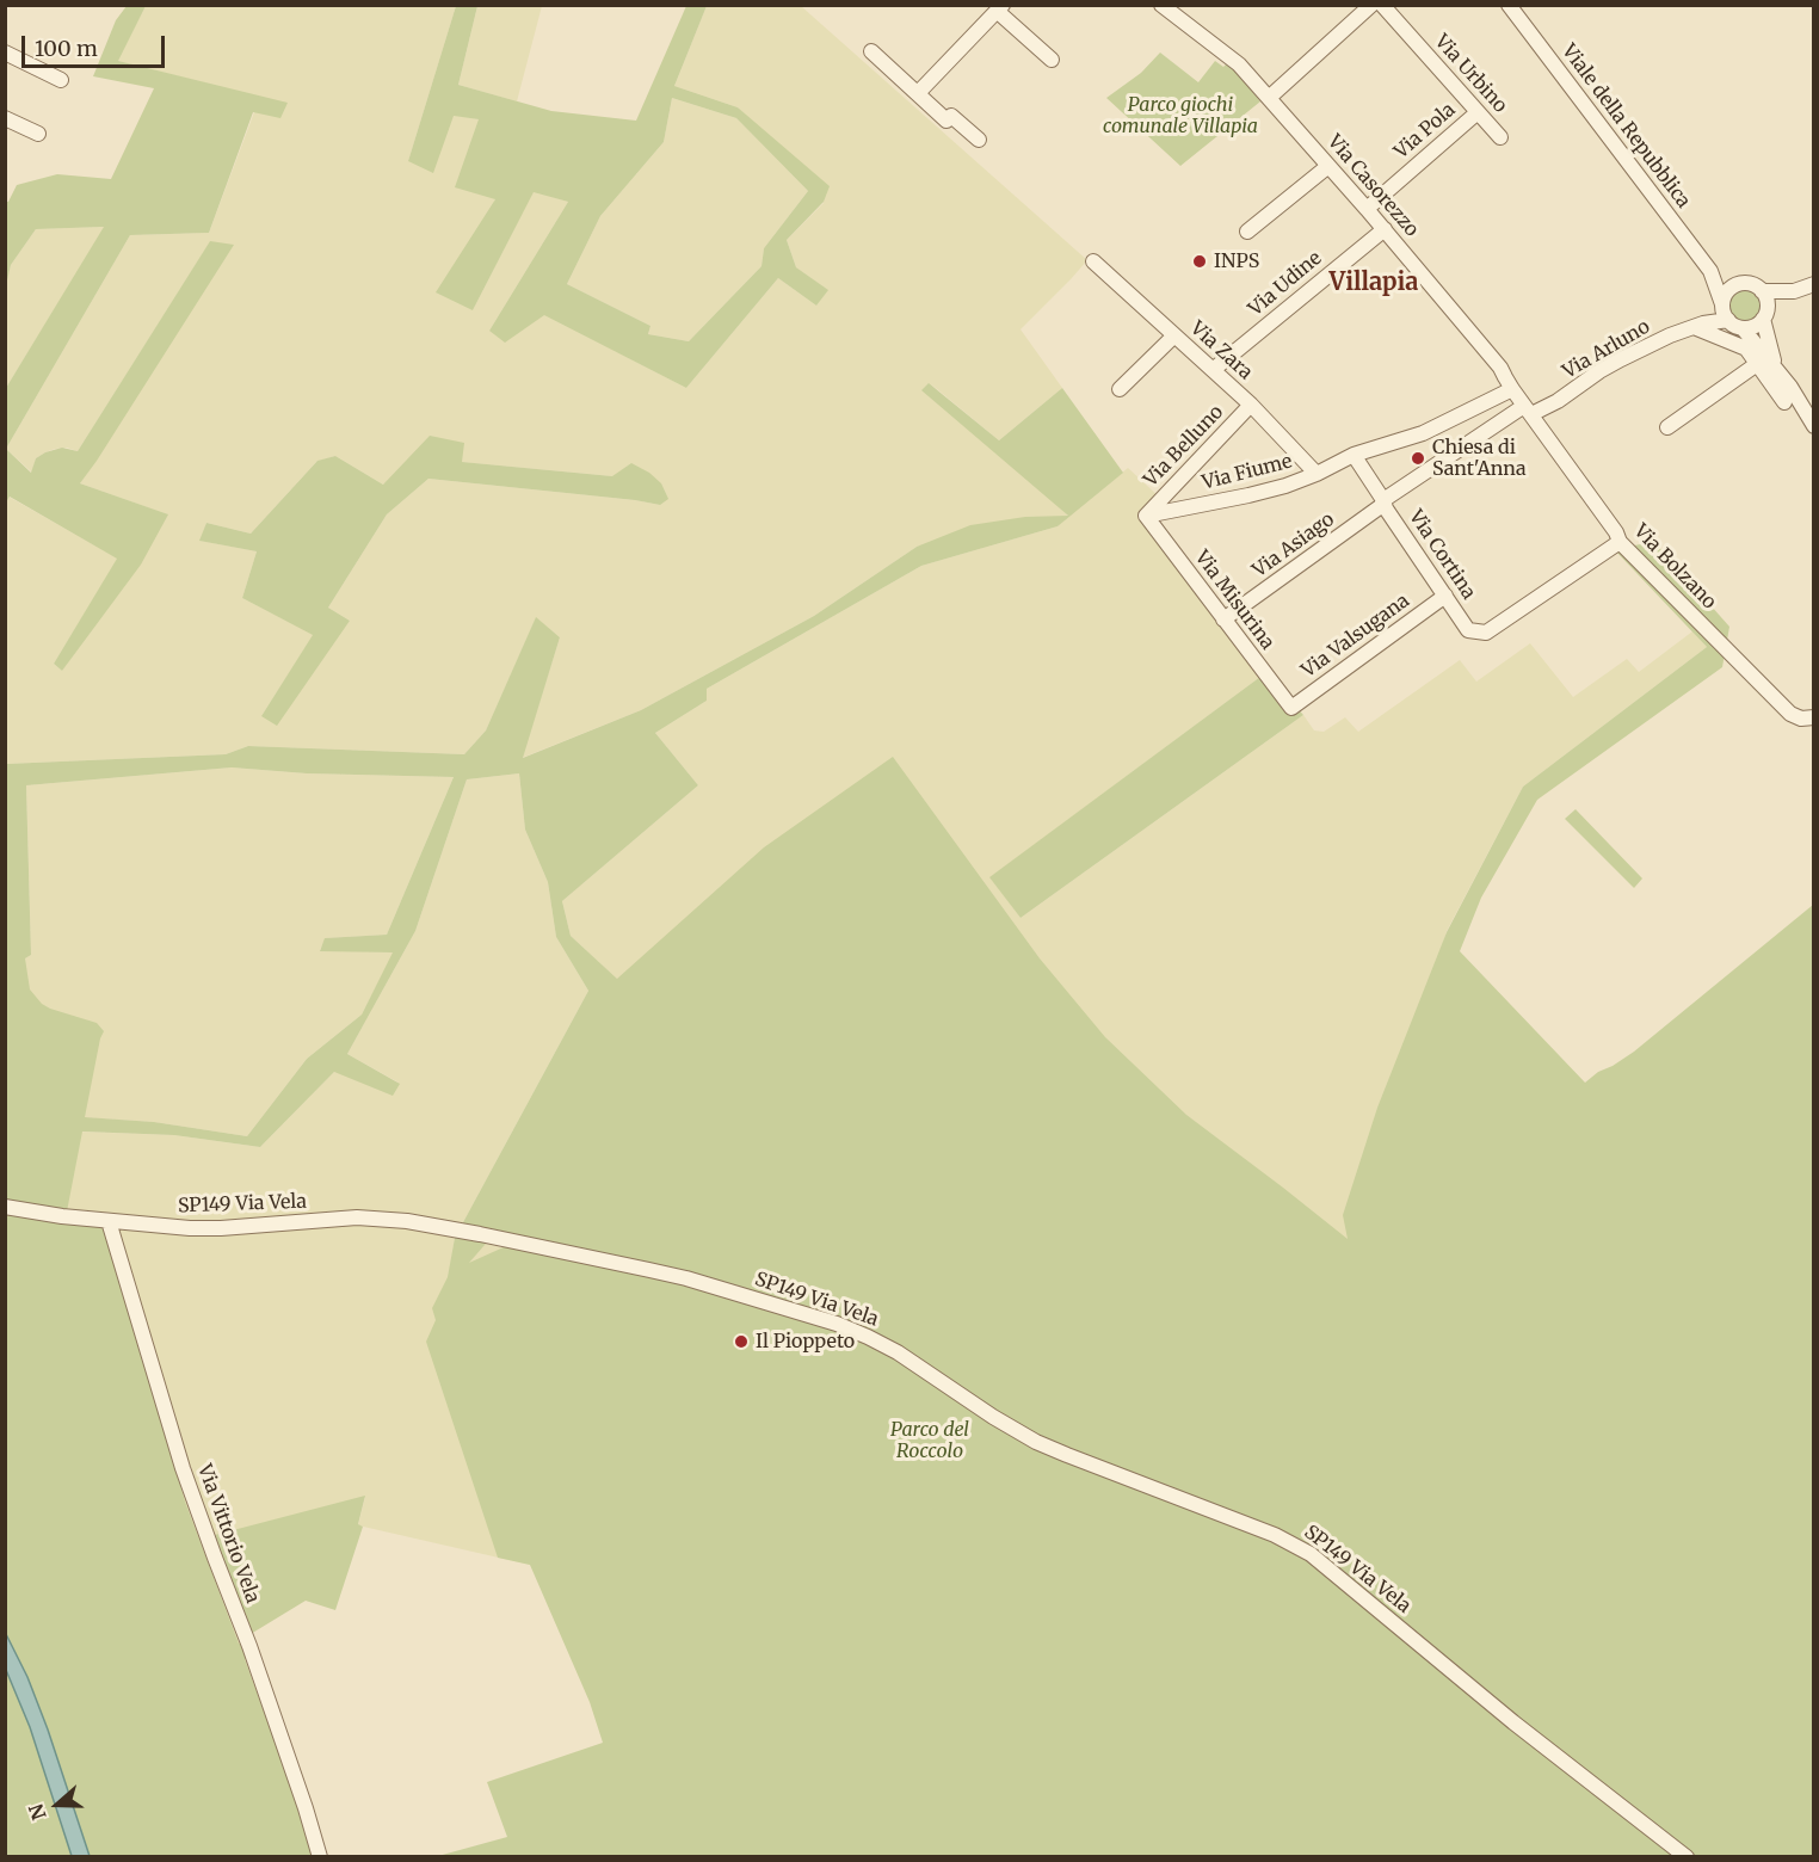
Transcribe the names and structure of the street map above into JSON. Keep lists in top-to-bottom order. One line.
{"streets":{"street":["Via Urbino","Viale della Repubblica","Via Pola","Via Casorezzo","Via Udine","Via Arluno","Via Zara","Via Belluno","Via Fiume","Via Asiago","Via Cortina","Via Bolzano","Via Misurina","Via Valsugana","SP149 Via Vela","Via Vittorio Vela"]},"crossings":[["Via Urbino","Via Pola"],["Via Pola","Via Casorezzo"],["Via Casorezzo","Via Udine"],["Via Casorezzo","Via Arluno"],["Via Casorezzo","Via Fiume"],["Via Casorezzo","Via Bolzano"],["Via Udine","Via Zara"],["Via Arluno","Via Asiago"],["Via Arluno","Via Cortina"],["Via Arluno","Via Bolzano"],["Via Zara","Via Belluno"],["Via Zara","Via Fiume"],["Via Belluno","Via Fiume"],["Via Belluno","Via Misurina"],["Via Fiume","Via Cortina"],["Via Fiume","Via Misurina"],["Via Asiago","Via Cortina"],["Via Asiago","Via Misurina"],["Via Cortina","Via Bolzano"],["Via Cortina","Via Valsugana"],["Via Misurina","Via Valsugana"],["SP149 Via Vela","Via Vittorio Vela"]],"districts":["Villapia"],"parks":["Parco giochi comunale Villapia","Parco del Roccolo"],"places":["INPS","Chiesa di Sant'Anna","Il Pioppeto"],"scale_bar":"100 m","north":"left"}
